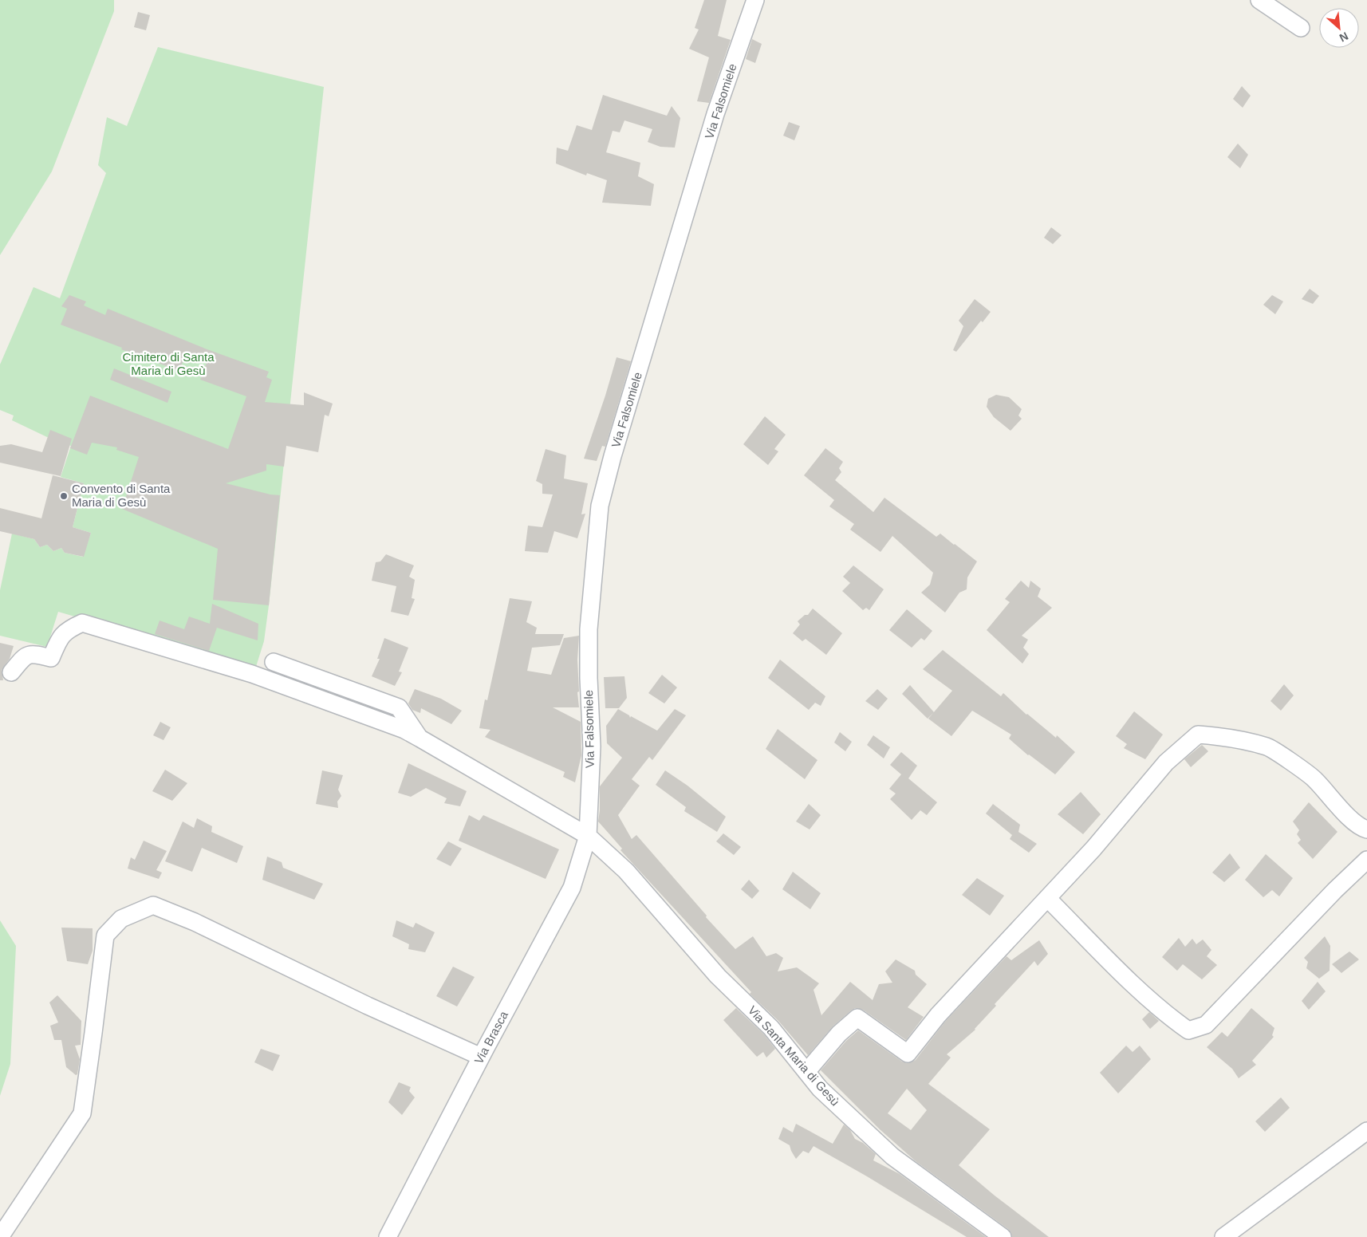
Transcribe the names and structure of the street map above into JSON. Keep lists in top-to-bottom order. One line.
{"streets":{"street":["Via Falsomiele","Via Brasca","Via Santa Maria di Gesù"]},"crossings":[["Via Falsomiele","Via Brasca"],["Via Falsomiele","Via Santa Maria di Gesù"],["Via Brasca","Via Santa Maria di Gesù"]],"parks":["Cimitero di Santa Maria di Gesù"],"places":["Convento di Santa Maria di Gesù"],"north":"bottom right"}
